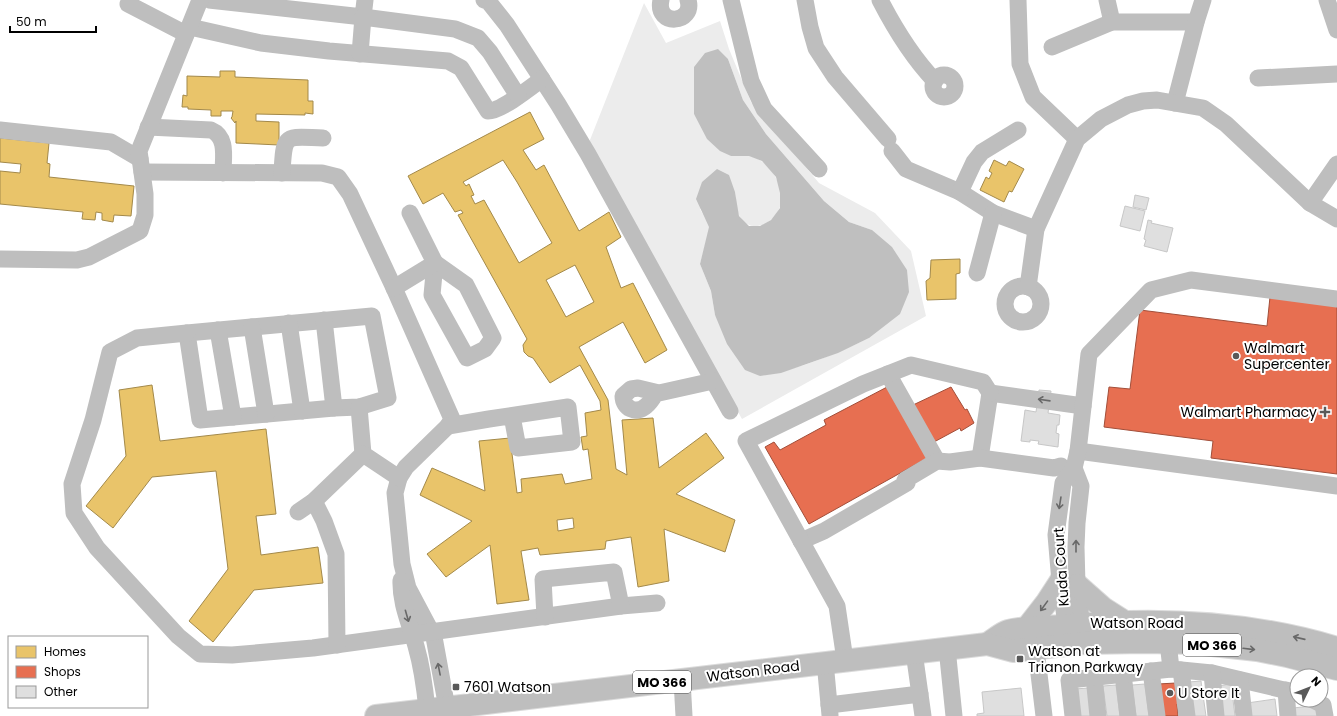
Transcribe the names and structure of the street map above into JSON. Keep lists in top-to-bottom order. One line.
{"streets":{"main road":["Watson Road","MO 366"],"street":["Kuda Court"]},"crossings":[["Kuda Court","Watson Road"]],"places":{"other":["Walmart Supercenter","U Store It"],"health":["Walmart Pharmacy"],"transit":["Watson at Trianon Parkway","7601 Watson"]},"legend":["Homes","Shops","Other"],"scale_bar":"50 m","north":"top right"}
